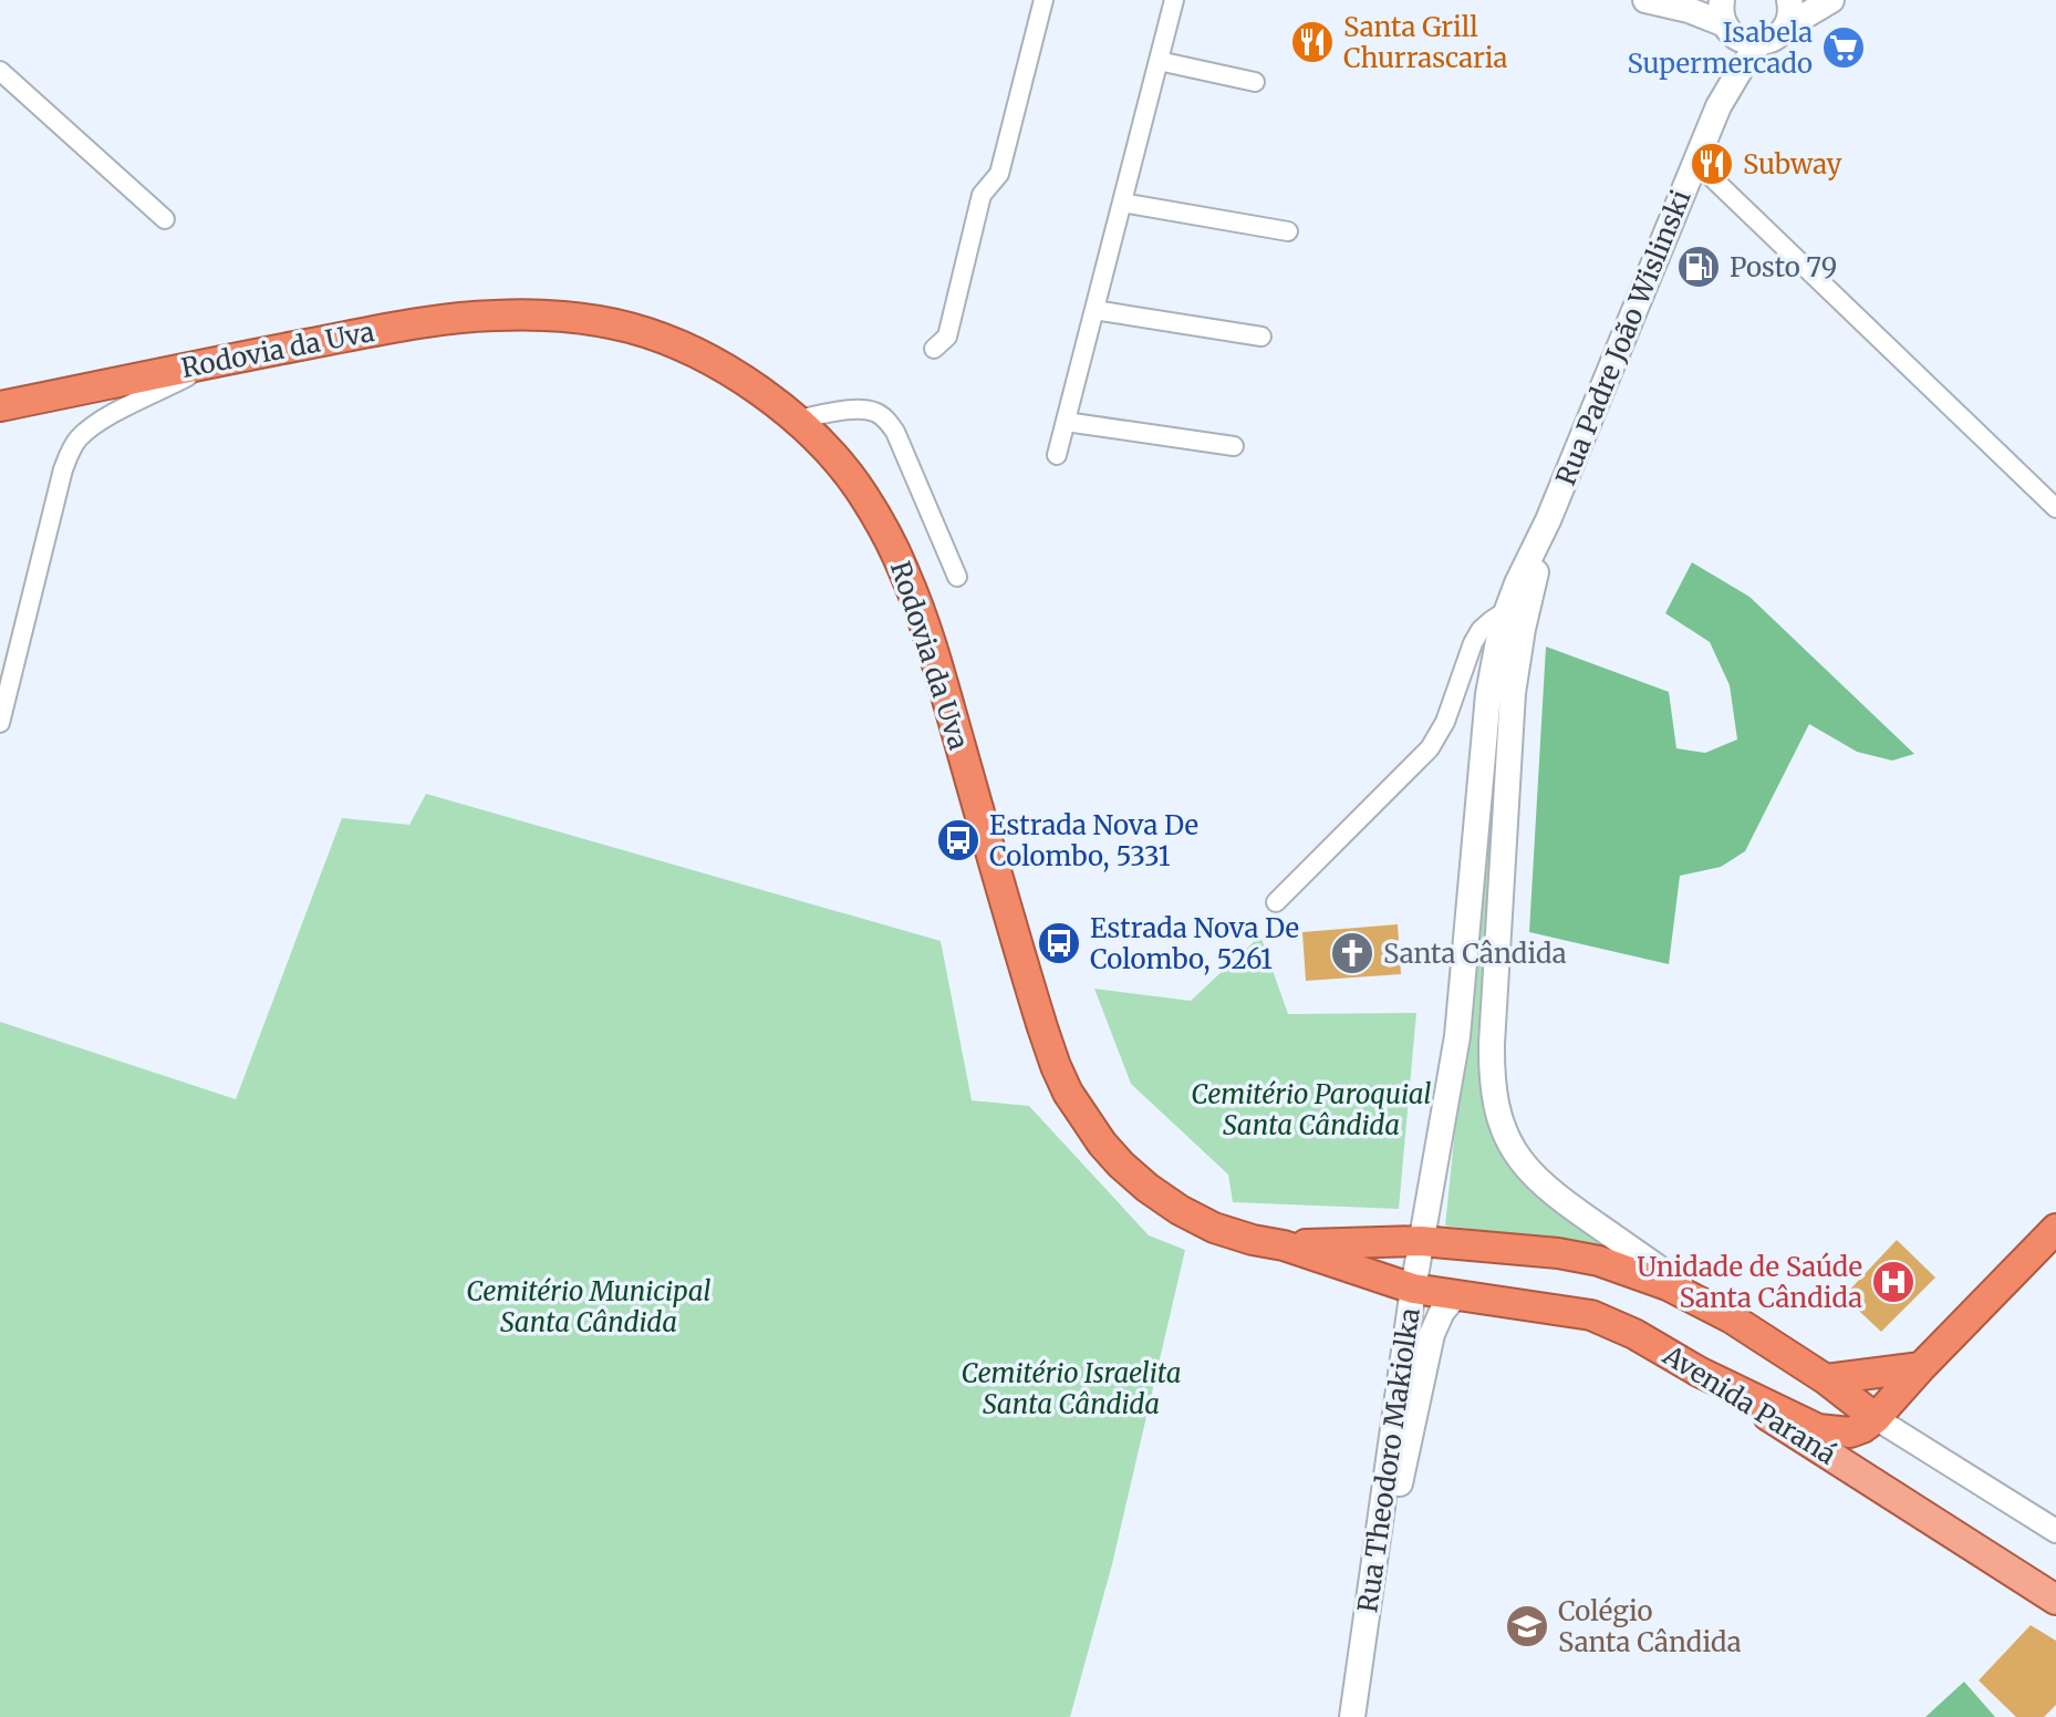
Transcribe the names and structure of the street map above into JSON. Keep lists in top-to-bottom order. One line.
{"streets":{"highway":["Rodovia da Uva","Avenida Paraná"],"main road":["Rua Padre João Wislinski","Rua Theodoro Makiolka"]},"crossings":[["Rua Padre João Wislinski","Rodovia da Uva"],["Rua Padre João Wislinski","Rua Theodoro Makiolka"],["Rodovia da Uva","Avenida Paraná"],["Rodovia da Uva","Rua Theodoro Makiolka"],["Avenida Paraná","Rua Theodoro Makiolka"]],"parks":["Cemitério Paroquial Santa Cândida","Cemitério Municipal Santa Cândida","Cemitério Israelita Santa Cândida"],"places":{"restaurant":["Santa Grill Churrascaria","Subway"],"supermarket":["Isabela Supermercado"],"fuel station":["Posto 79"],"bus stop":["Estrada Nova De Colombo, 5331","Estrada Nova De Colombo, 5261"],"church":["Santa Cândida"],"hospital":["Unidade de Saúde Santa Cândida"],"school or university":["Colégio Santa Cândida"]}}
